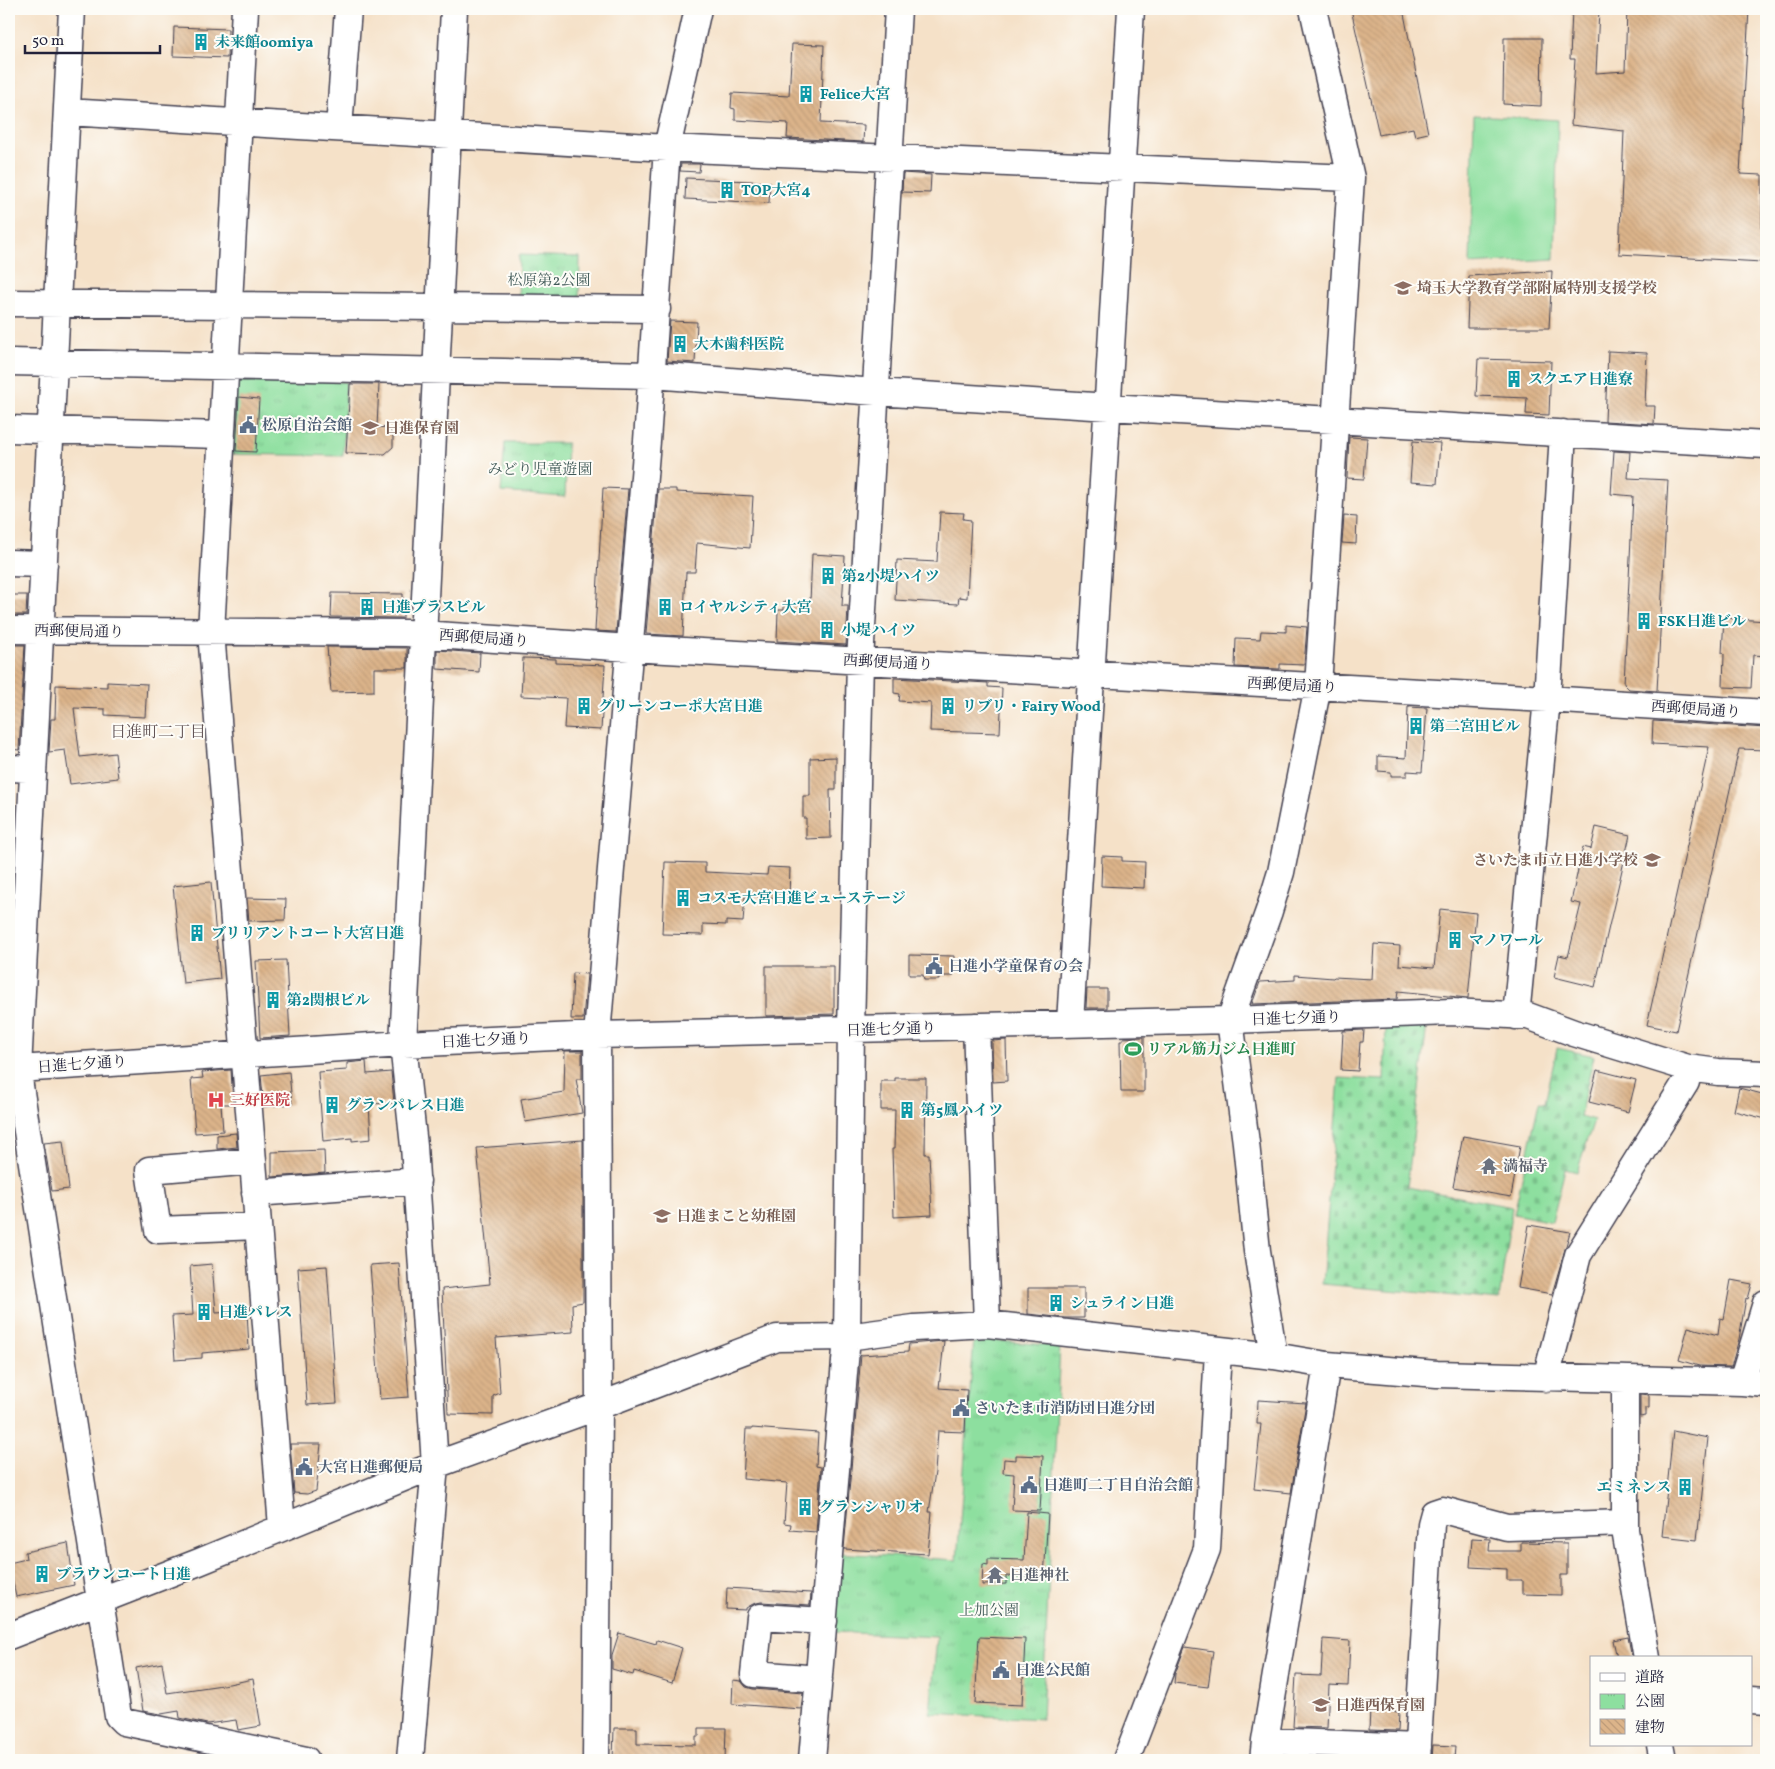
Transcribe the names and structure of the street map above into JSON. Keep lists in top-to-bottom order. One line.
{"streets":{"street":["西郵便局通り","日進七夕通り"]},"districts":["日進町二丁目"],"parks":["松原第2公園","みどり児童遊園","上加公園"],"places":{"building":["未来館oomiya","Felice大宮","TOP大宮4","大木歯科医院","スクエア日進寮","第2小堤ハイツ","日進プラスビル","ロイヤルシティ大宮","FSK日進ビル","小堤ハイツ","グリーンコーポ大宮日進","リブリ・Fairy Wood","第二宮田ビル","コスモ大宮日進ビューステージ","ブリリアントコート大宮日進","マノワール","第2関根ビル","グランパレス日進","第5鳳ハイツ","シュライン日進","日進パレス","エミネンス","グランシャリオ","ブラウンコート日進"],"school or university":["埼玉大学教育学部附属特別支援学校","日進保育園","さいたま市立日進小学校","日進まこと幼稚園","日進西保育園"],"public building":["松原自治会館","日進小学童保育の会","さいたま市消防団日進分団","大宮日進郵便局","日進町二丁目自治会館","日進公民館"],"sports":["リアル筋力ジム日進町"],"hospital":["三好医院"],"temple":["満福寺","日進神社"]},"legend":["道路","公園","建物"],"scale_bar":"50 m"}
